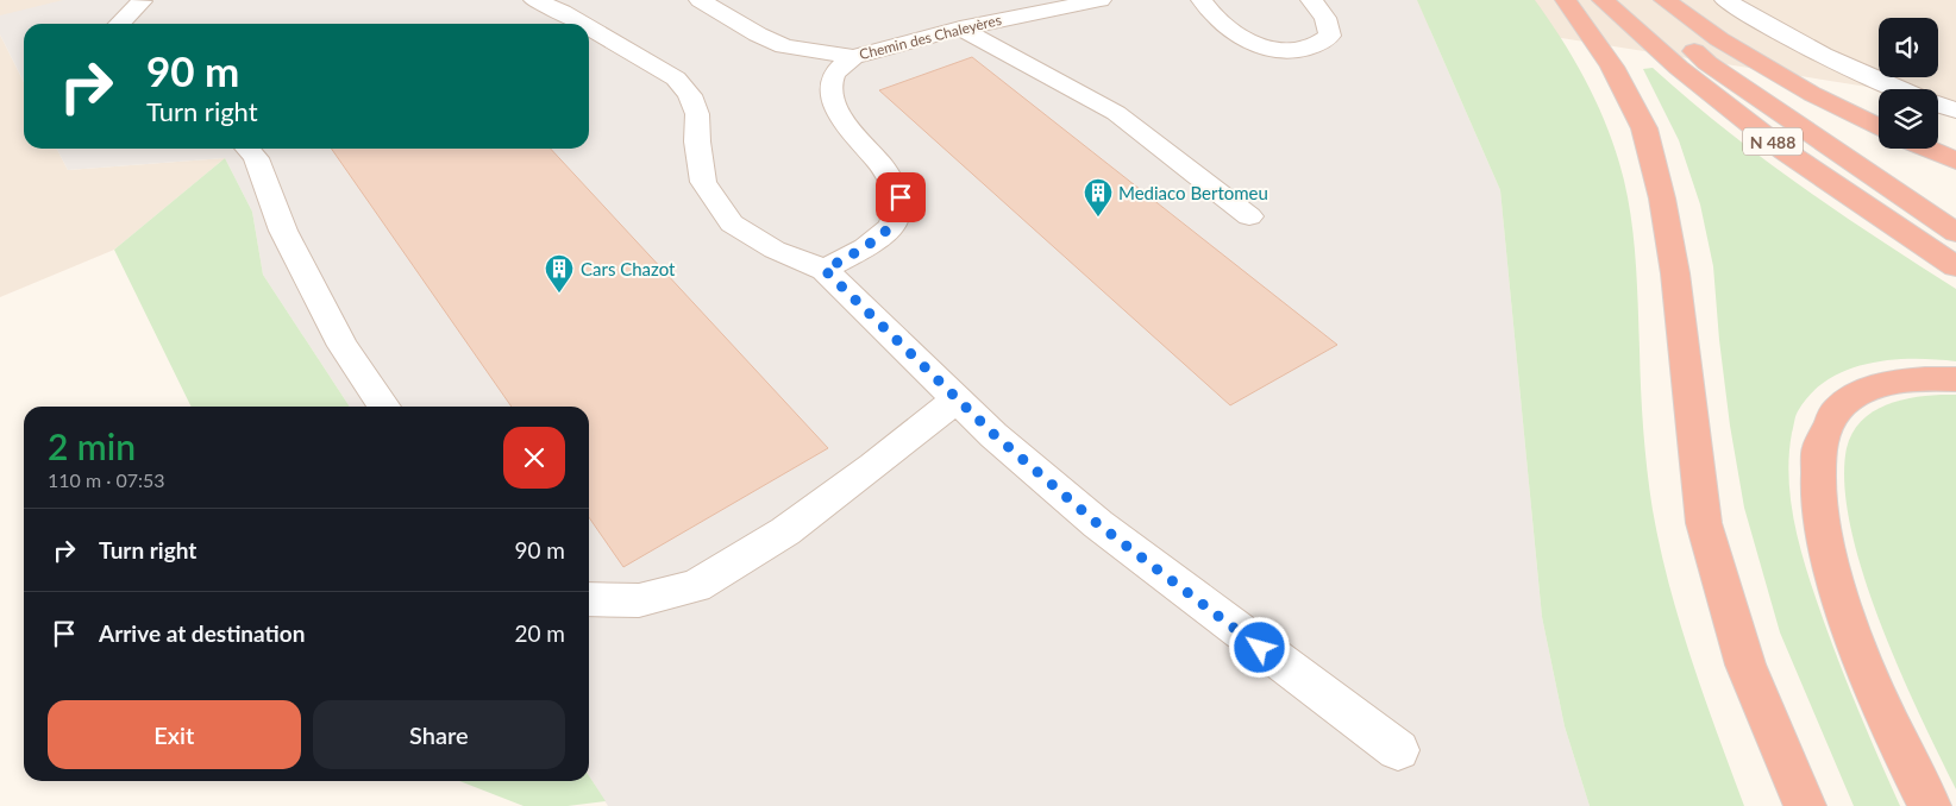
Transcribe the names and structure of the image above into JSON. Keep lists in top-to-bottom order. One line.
{"streets":{"highway":["N 488"],"street":["Chemin des Chaleyères"]},"places":{"building":["Mediaco Bertomeu","Cars Chazot"]},"page":{"turn":["90 m","Turn right"],"heading":["2 min","110 m · 07:53"],"list":[{"name":"Turn right","value":"90 m"},{"name":"Arrive at destination","value":"20 m"}],"buttons":["Exit","Share"]}}
